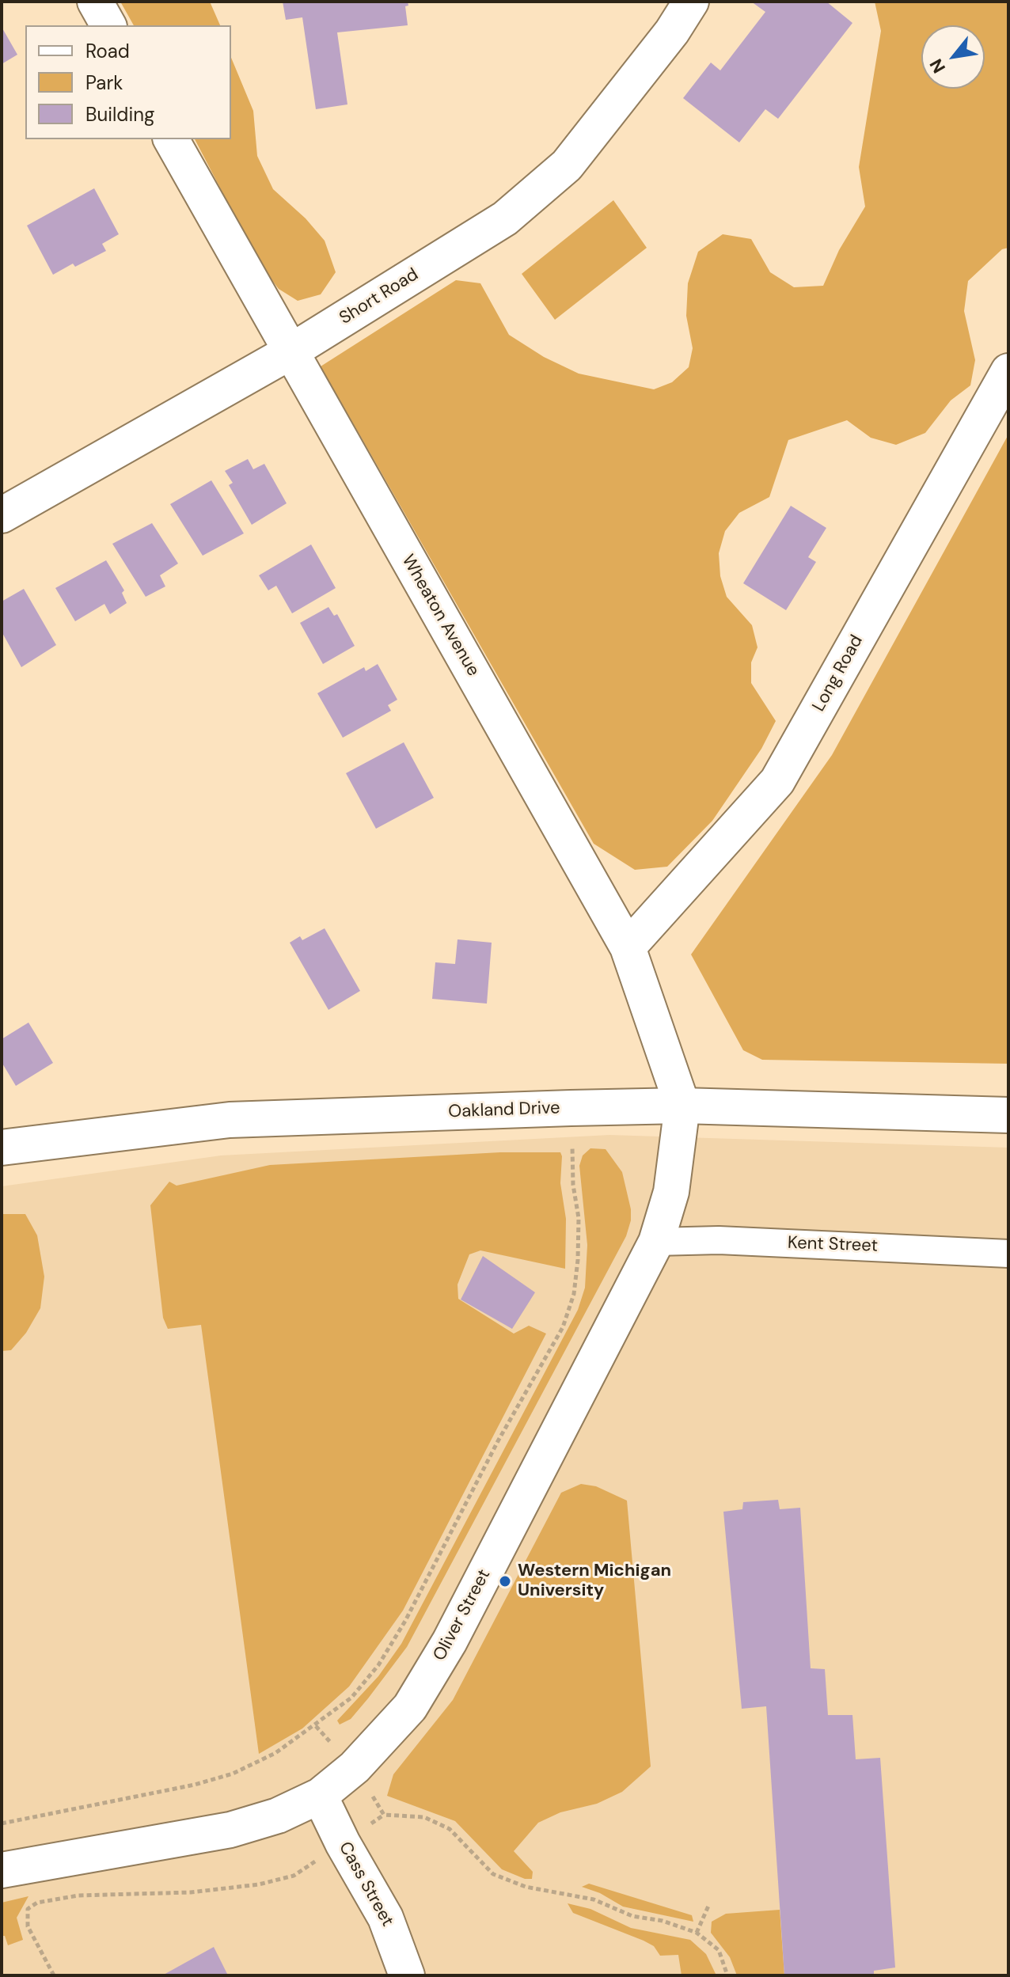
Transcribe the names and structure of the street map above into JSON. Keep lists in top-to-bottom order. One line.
{"streets":{"street":["Short Road","Wheaton Avenue","Long Road","Oakland Drive","Kent Street","Oliver Street","Cass Street"]},"crossings":[["Short Road","Wheaton Avenue"],["Wheaton Avenue","Long Road"],["Wheaton Avenue","Oakland Drive"],["Wheaton Avenue","Oliver Street"],["Oakland Drive","Oliver Street"],["Kent Street","Oliver Street"],["Oliver Street","Cass Street"]],"places":["Western Michigan University"],"legend":["Road","Park","Building"],"north":"bottom left"}
